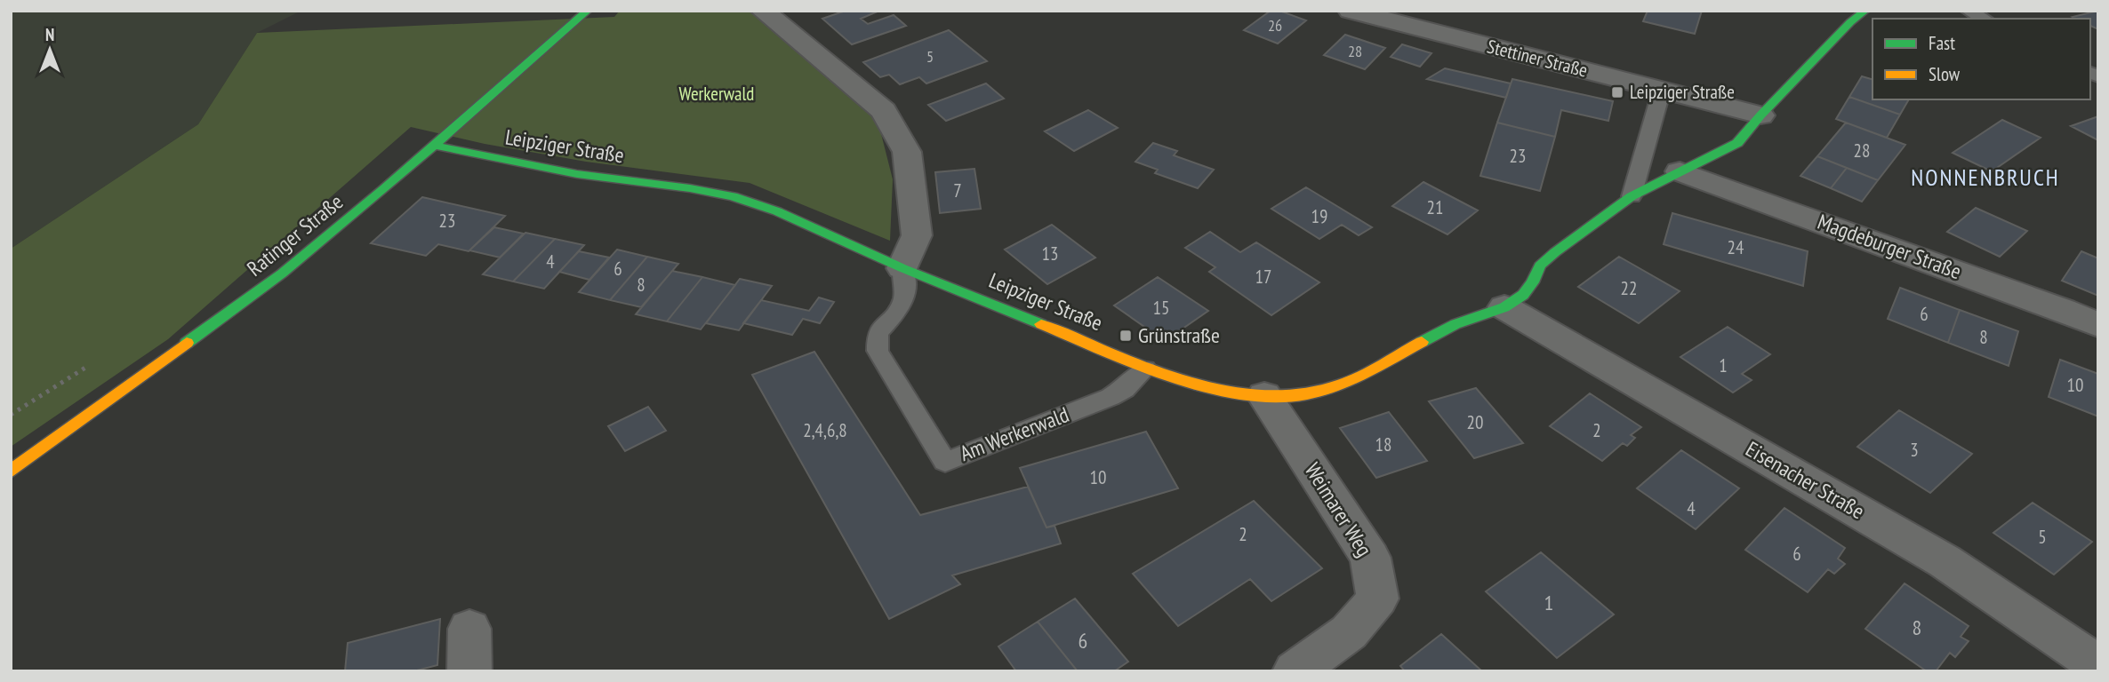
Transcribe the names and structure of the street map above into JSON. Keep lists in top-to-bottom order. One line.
{"streets":{"street":["Stettiner Straße","Leipziger Straße","Ratinger Straße","Magdeburger Straße","Eisenacher Straße","Weimarer Weg"],"lane":["Am Werkerwald"]},"crossings":[["Stettiner Straße","Leipziger Straße"],["Leipziger Straße","Ratinger Straße"],["Leipziger Straße","Magdeburger Straße"],["Leipziger Straße","Am Werkerwald"],["Leipziger Straße","Eisenacher Straße"],["Leipziger Straße","Weimarer Weg"]],"districts":["NONNENBRUCH"],"parks":["Werkerwald"],"places":{"transit":["Leipziger Straße","Grünstraße"]},"house_numbers":["26","28","5","28","23","7","21","19","23","24","13","4","6","17","8","22","15","6","8","1","10","20","2,4,6,8","2","18","3","10","4","2","5","6","1","8","6"],"legend":["Fast","Slow"],"north":"top"}
